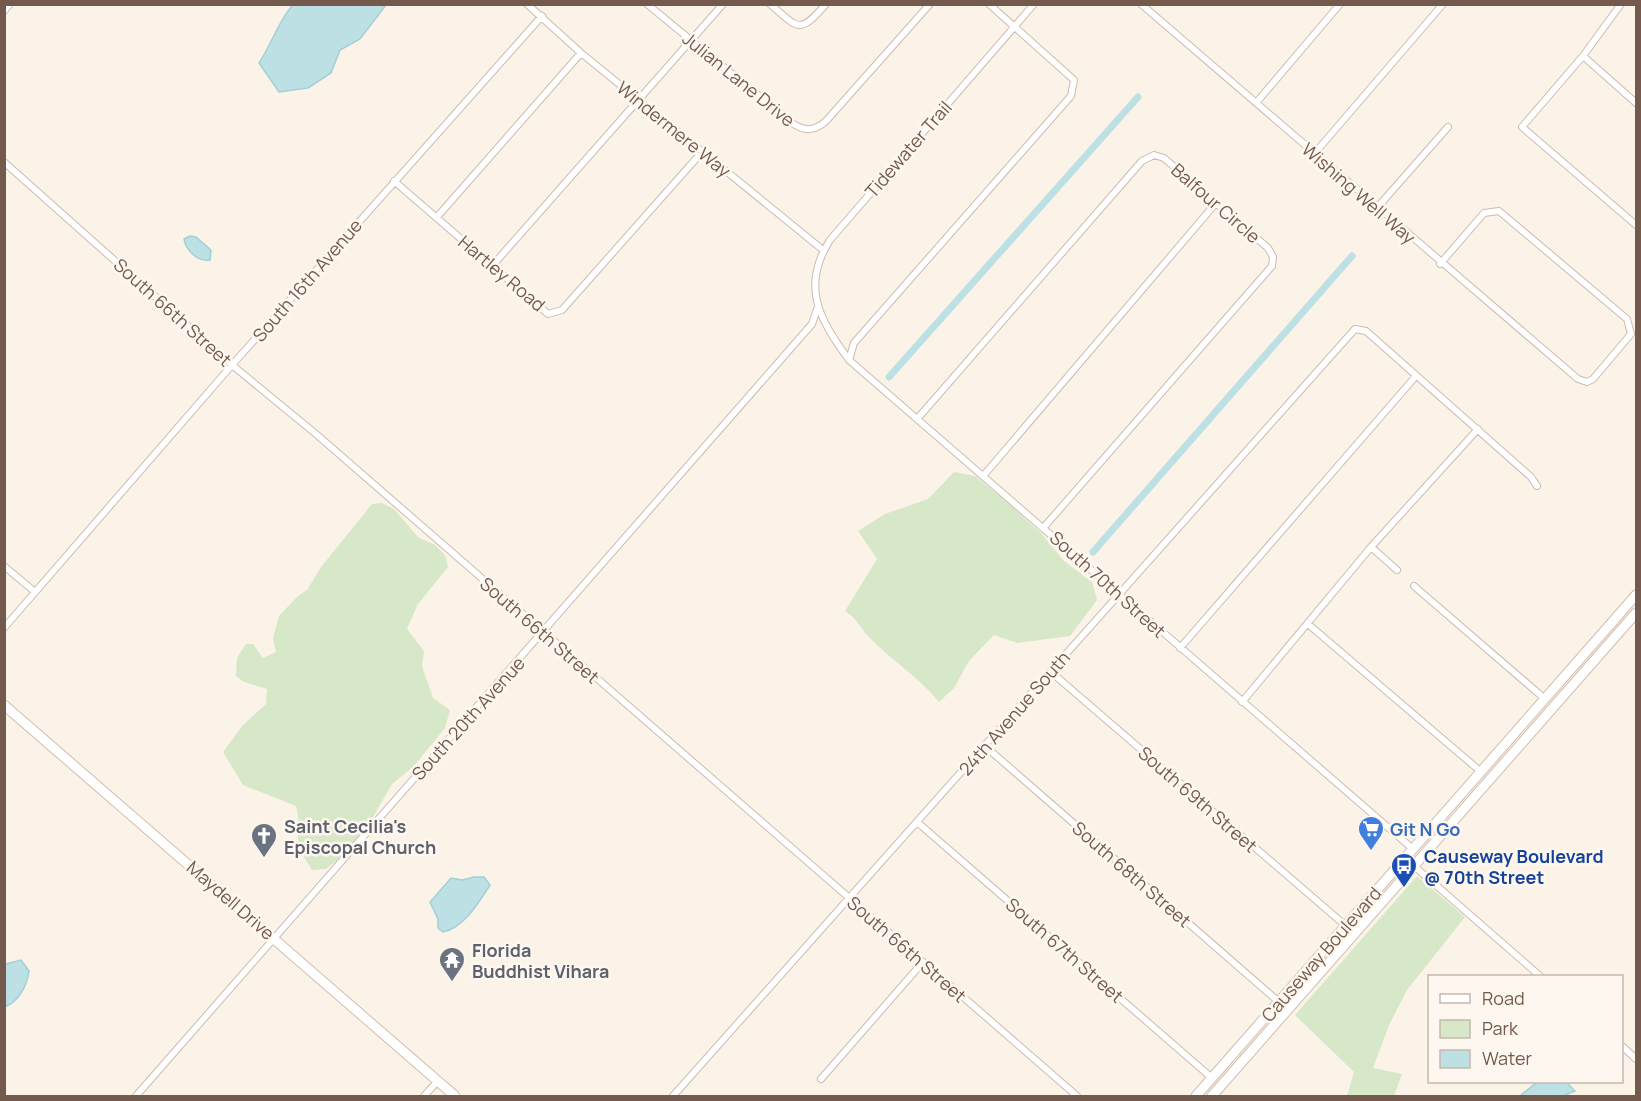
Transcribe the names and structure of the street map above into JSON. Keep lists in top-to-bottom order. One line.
{"streets":{"main road":["Maydell Drive","Causeway Boulevard"],"street":["Julian Lane Drive","Windermere Way","Tidewater Trail","Wishing Well Way","Balfour Circle","Hartley Road","South 16th Avenue","South 66th Street","South 70th Street","24th Avenue South","South 20th Avenue","South 69th Street","South 68th Street","South 67th Street"]},"crossings":[["Windermere Way","Tidewater Trail"],["Windermere Way","Hartley Road"],["Windermere Way","South 16th Avenue"],["Tidewater Trail","South 70th Street"],["Tidewater Trail","South 20th Avenue"],["Balfour Circle","South 70th Street"],["Hartley Road","South 16th Avenue"],["South 16th Avenue","South 66th Street"],["South 66th Street","24th Avenue South"],["South 66th Street","South 20th Avenue"],["South 70th Street","24th Avenue South"],["South 70th Street","South 20th Avenue"],["South 70th Street","Causeway Boulevard"],["24th Avenue South","South 69th Street"],["24th Avenue South","South 68th Street"],["24th Avenue South","South 67th Street"],["South 20th Avenue","Maydell Drive"],["South 69th Street","Causeway Boulevard"],["South 68th Street","Causeway Boulevard"],["South 67th Street","Causeway Boulevard"]],"places":{"supermarket":["Git N Go"],"church":["Saint Cecilia's Episcopal Church"],"bus stop":["Causeway Boulevard @ 70th Street"],"temple":["Florida Buddhist Vihara"]},"legend":["Road","Park","Water"]}
